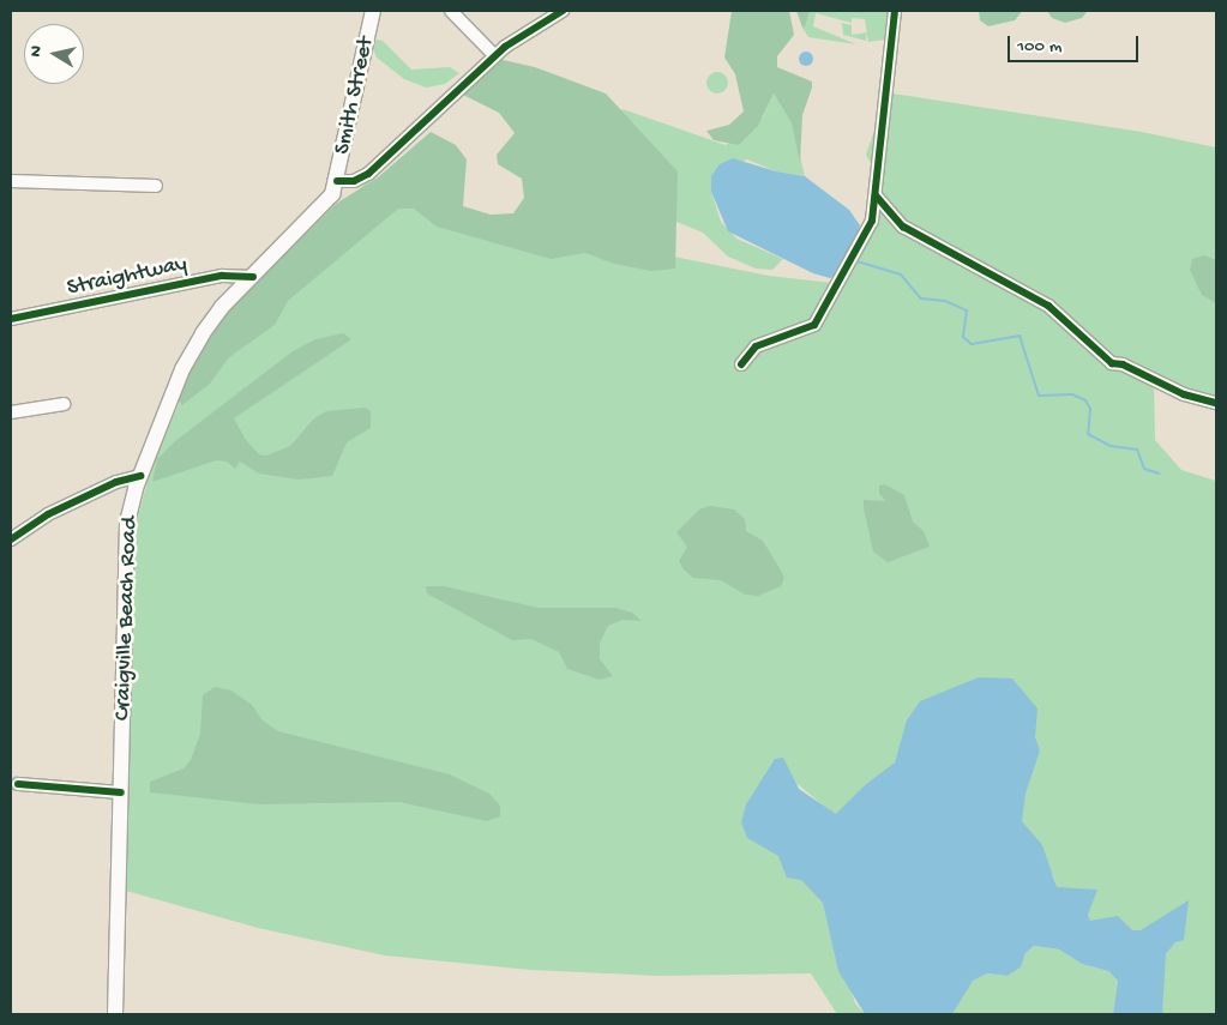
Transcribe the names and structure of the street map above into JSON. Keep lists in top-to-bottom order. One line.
{"streets":{"main road":["Smith Street","Craigville Beach Road"],"street":["Straightway"]},"crossings":[["Smith Street","Craigville Beach Road"],["Straightway","Craigville Beach Road"]],"scale_bar":"100 m","north":"left"}
